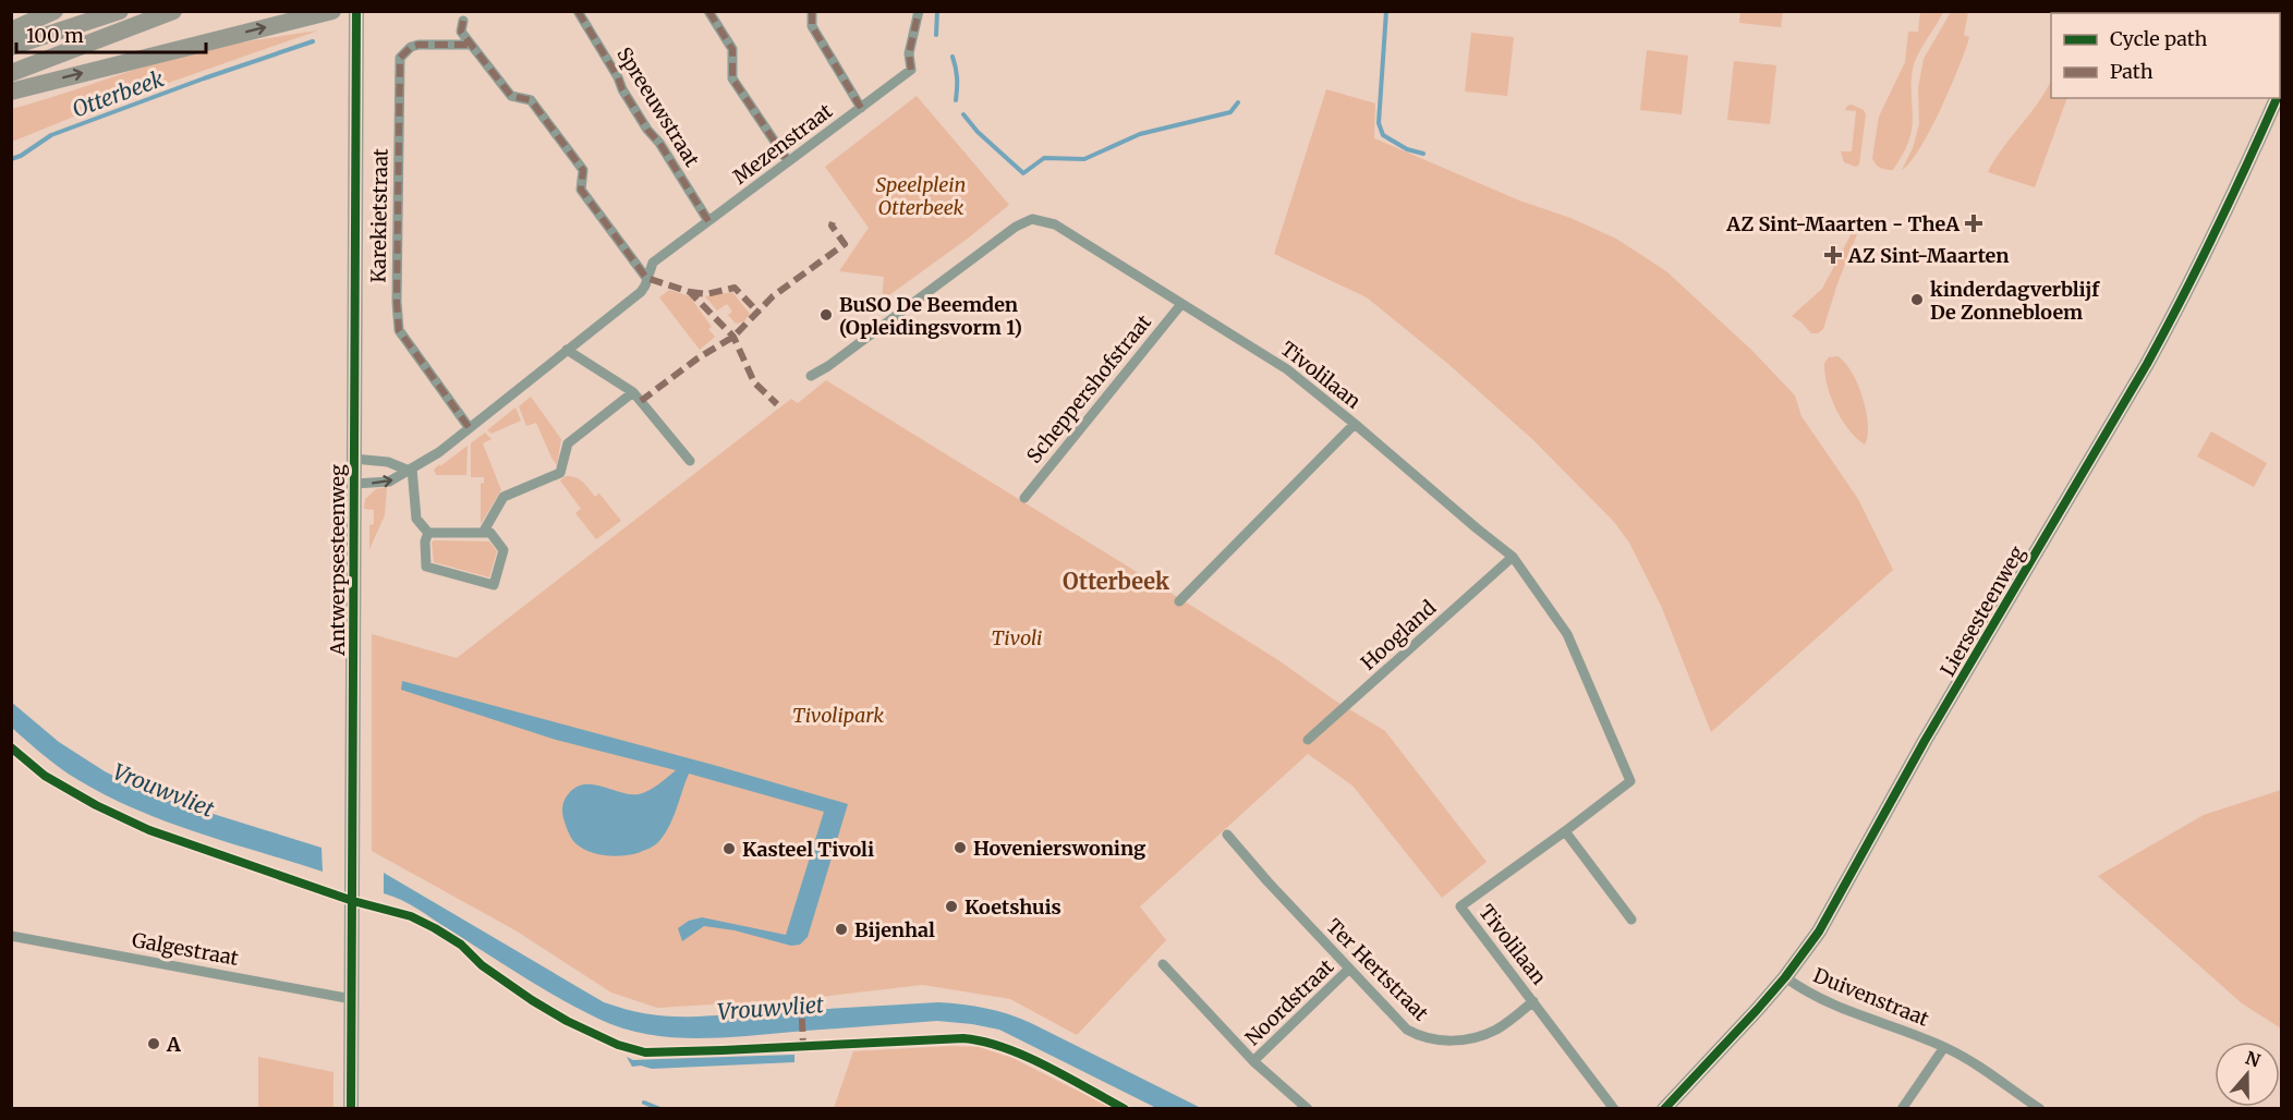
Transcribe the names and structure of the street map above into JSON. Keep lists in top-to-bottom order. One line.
{"streets":{"main road":["Antwerpsesteenweg","Liersesteenweg"],"street":["Spreeuwstraat","Mezenstraat","Karekietstraat","Tivolilaan","Scheppershofstraat","Hoogland","Galgestraat","Ter Hertstraat","Duivenstraat","Noordstraat"]},"crossings":[["Spreeuwstraat","Mezenstraat"],["Tivolilaan","Scheppershofstraat"],["Tivolilaan","Hoogland"],["Tivolilaan","Ter Hertstraat"],["Antwerpsesteenweg","Galgestraat"],["Liersesteenweg","Duivenstraat"],["Ter Hertstraat","Noordstraat"]],"districts":["Otterbeek"],"water":["Otterbeek","Vrouwvliet"],"parks":["Speelplein Otterbeek","Tivoli","Tivolipark"],"places":{"health":["AZ Sint-Maarten - TheA","AZ Sint-Maarten"],"other":["kinderdagverblijf De Zonnebloem","BuSO De Beemden (Opleidingsvorm 1)","Hovenierswoning","Kasteel Tivoli","Koetshuis","Bijenhal","A"]},"legend":["Cycle path","Path"],"scale_bar":"100 m","north":"top"}
